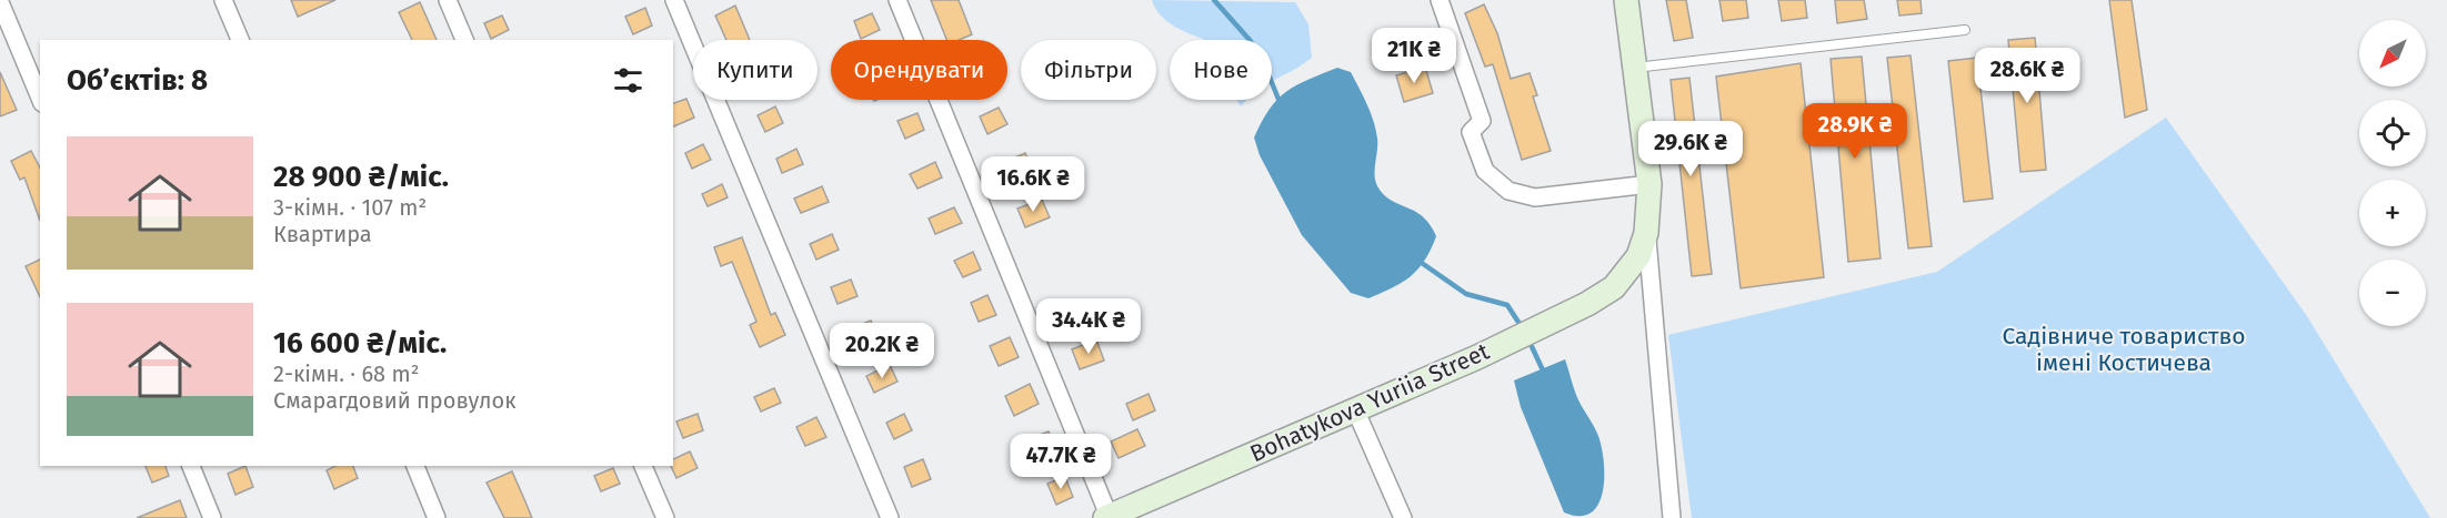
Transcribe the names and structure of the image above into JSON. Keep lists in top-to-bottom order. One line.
{"streets":{"street":["Bohatykova Yuriia Street"]},"parks":["Садівниче товариство імені Костичева"],"north":"bottom left","page":{"map_buttons":["+","−"],"price":["21K ₴","28.6K ₴","28.9K ₴","29.6K ₴","16.6K ₴","34.4K ₴","20.2K ₴","47.7K ₴"],"chip":["Купити","Орендувати","Фільтри","Нове"],"heading":"Об’єктів: 8","list":[{"name":"28 900 ₴/міс.","note":"3-кімн. · 107 m² · Квартира"},{"name":"16 600 ₴/міс.","note":"2-кімн. · 68 m² · Смарагдовий провулок"}]}}
